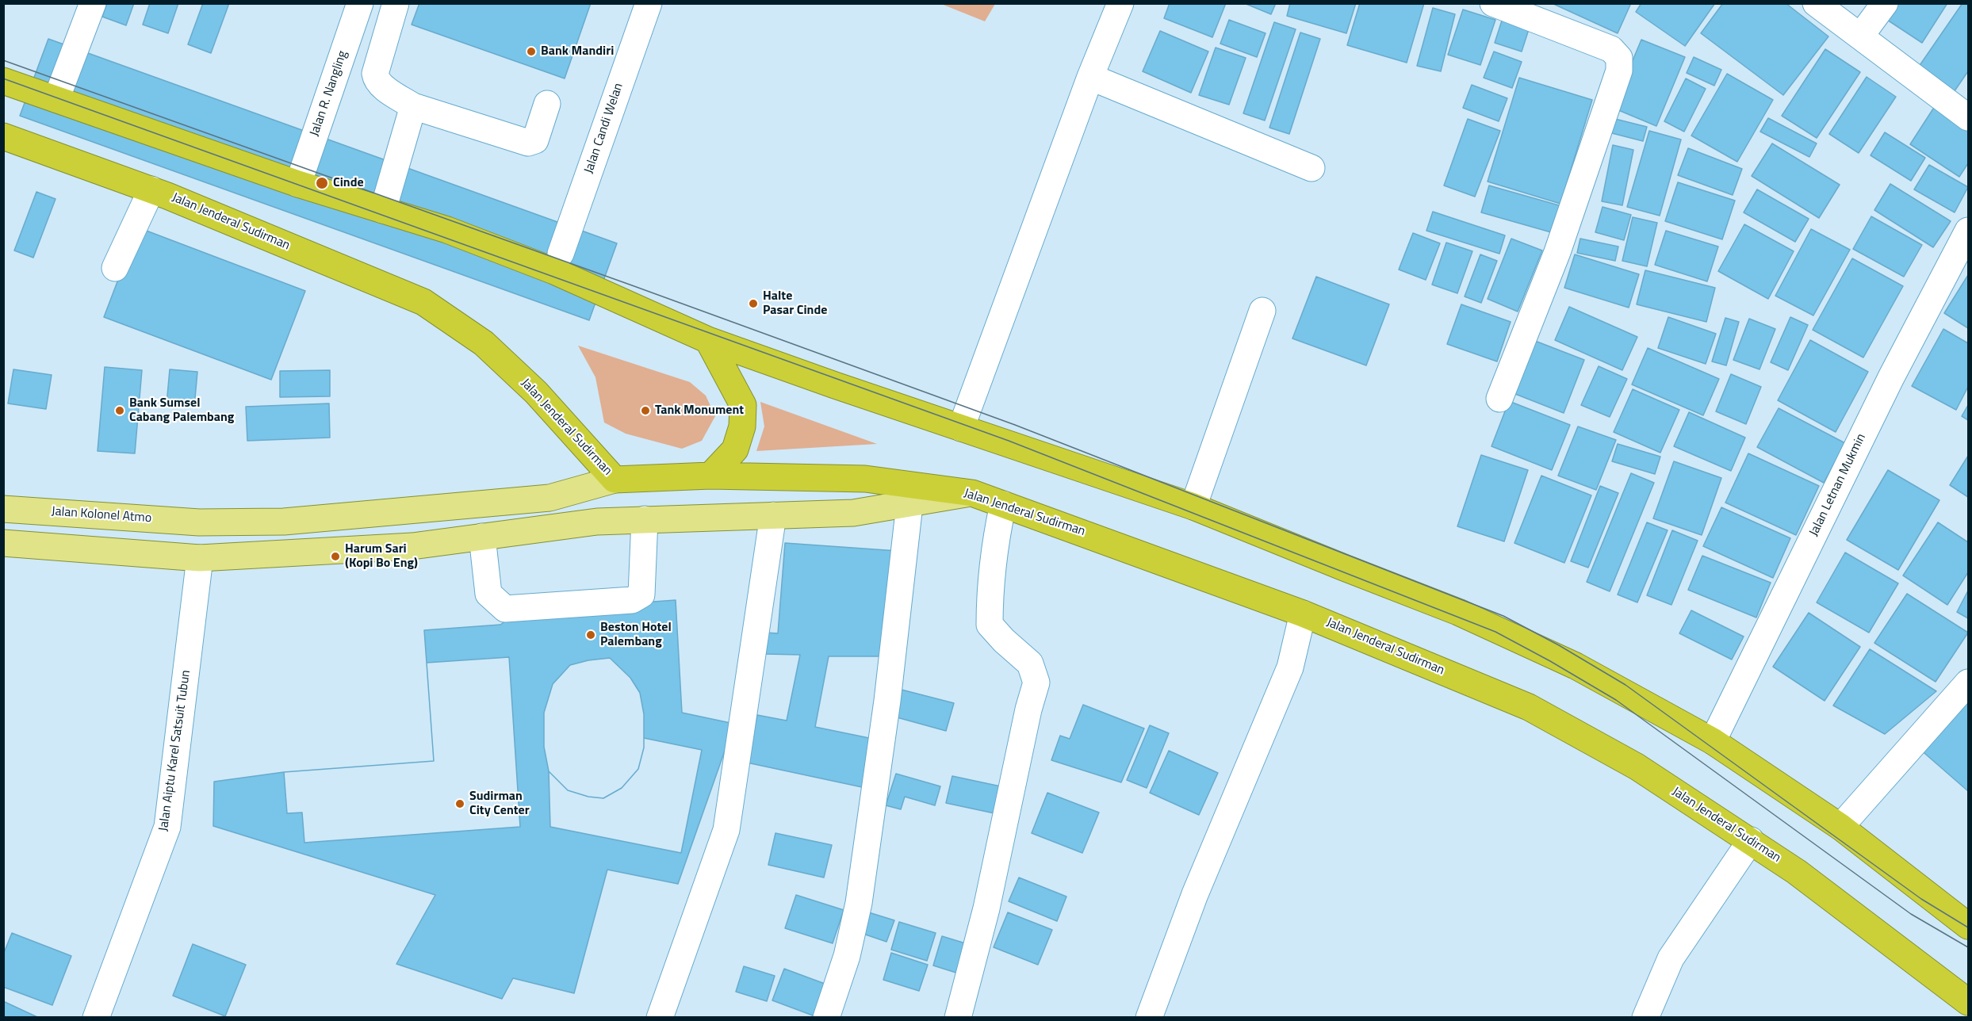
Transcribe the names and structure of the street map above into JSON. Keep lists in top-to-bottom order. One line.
{"streets":{"highway":["Jalan Jenderal Sudirman"],"main road":["Jalan Kolonel Atmo"],"street":["Jalan R. Nangling","Jalan Candi Welan","Jalan Letnan Mukmin","Jalan Aiptu Karel Satsuit Tubun"]},"crossings":[["Jalan Jenderal Sudirman","Jalan Kolonel Atmo"]],"places":["Bank Mandiri","Cinde","Halte Pasar Cinde","Bank Sumsel Cabang Palembang","Tank Monument","Harum Sari (Kopi Bo Eng)","Beston Hotel Palembang","Sudirman City Center"]}
